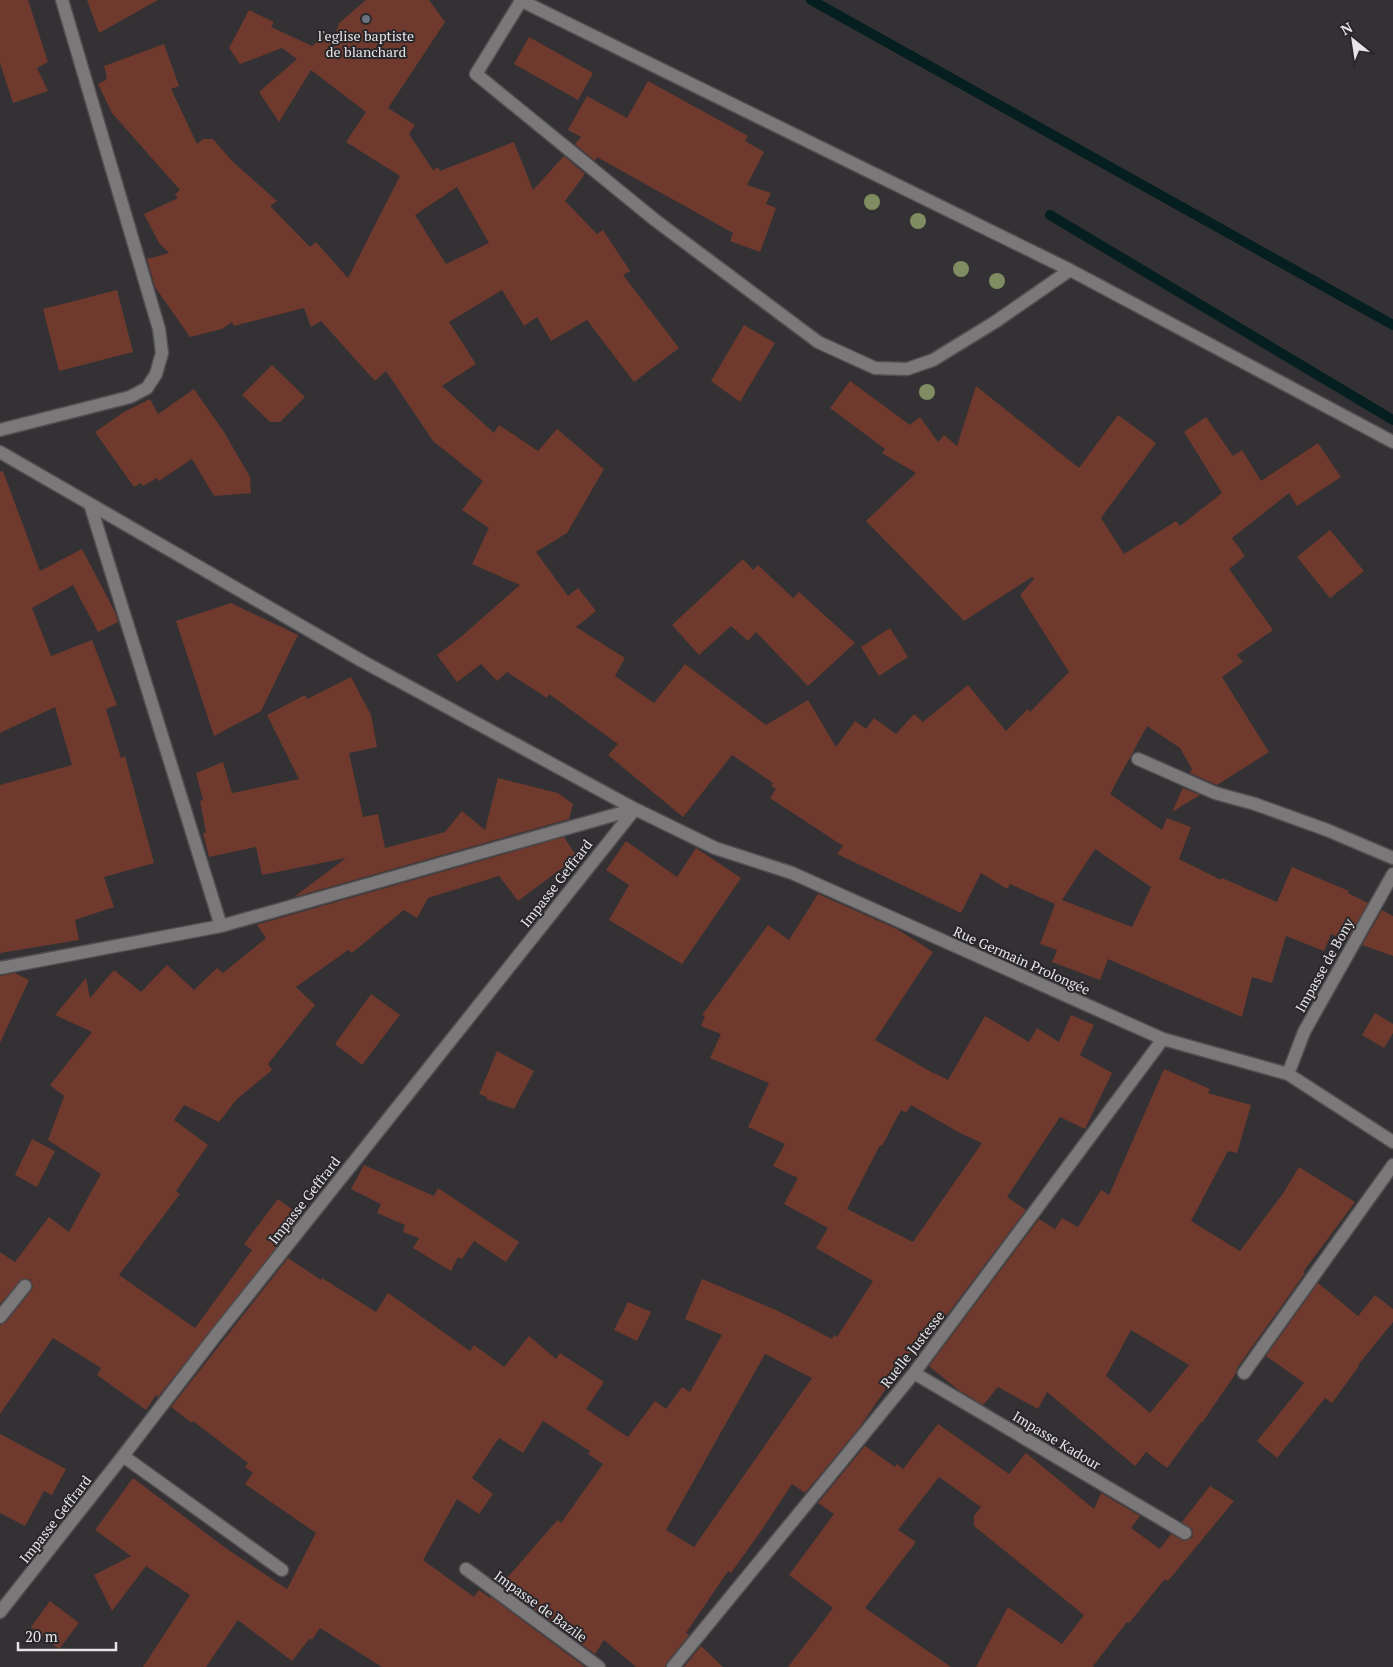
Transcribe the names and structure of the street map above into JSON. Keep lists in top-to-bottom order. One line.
{"streets":{"street":["Impasse Geffrard","Rue Germain Prolongée","Impasse de Bony","Ruelle Justesse","Impasse Kadour","Impasse de Bazile"]},"crossings":[["Impasse Geffrard","Rue Germain Prolongée"],["Rue Germain Prolongée","Impasse de Bony"],["Rue Germain Prolongée","Ruelle Justesse"],["Ruelle Justesse","Impasse Kadour"]],"places":["l'eglise baptiste de blanchard"],"scale_bar":"20 m","north":"top left"}
